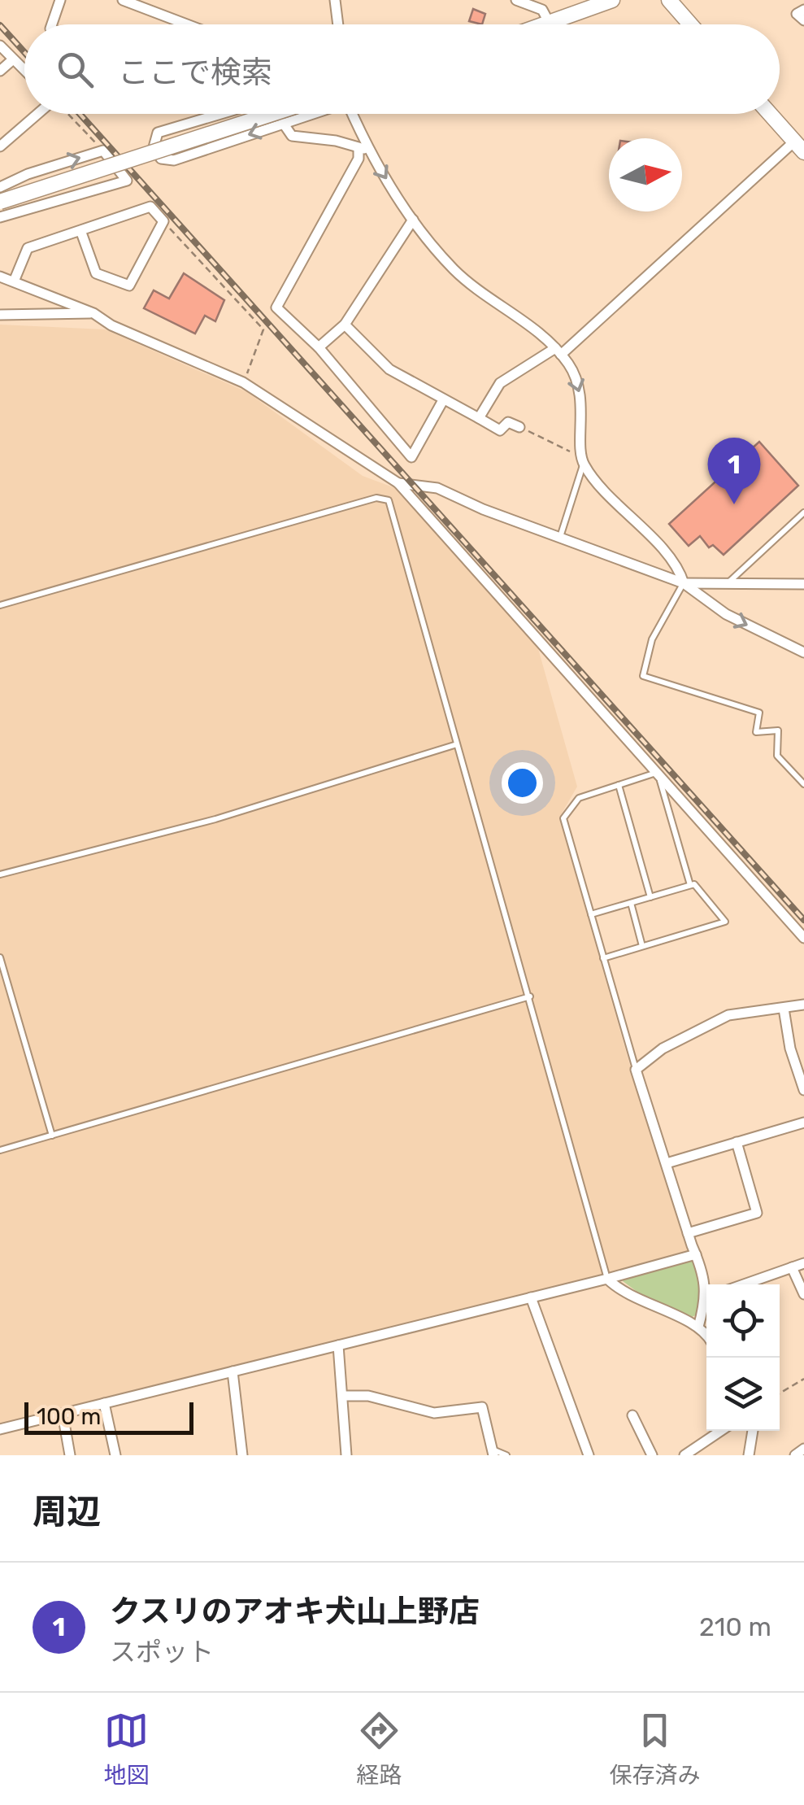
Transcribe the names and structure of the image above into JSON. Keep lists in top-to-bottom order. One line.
{"scale_bar":"100 m","north":"right","page":{"search":"ここで検索","pins":"1","scale":"100 m","heading":"周辺","list":[{"mark":"1","name":"クスリのアオキ犬山上野店","note":"スポット","value":"210 m"}],"nav":["地図","経路","保存済み"]}}
